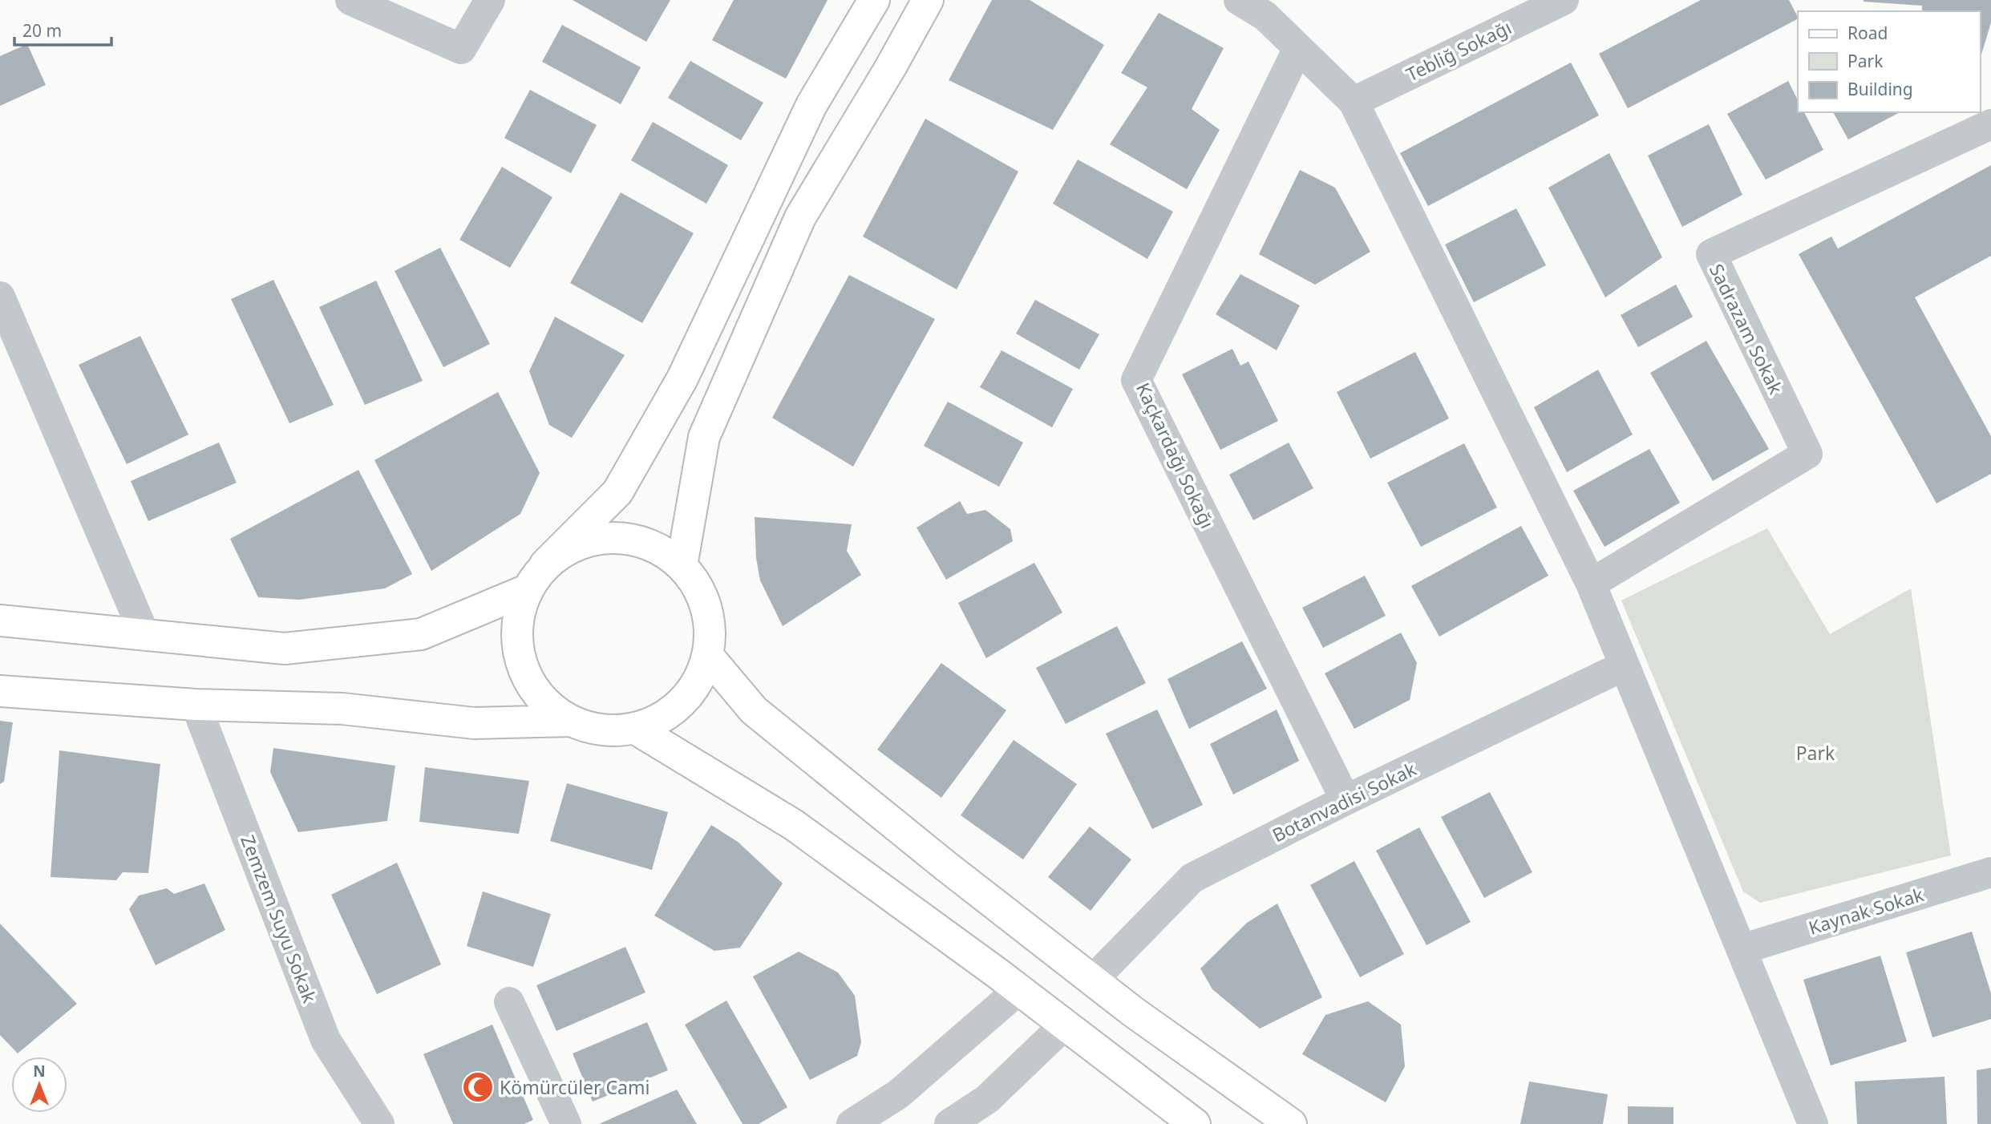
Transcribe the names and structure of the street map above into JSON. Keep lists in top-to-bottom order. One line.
{"streets":{"street":["Tebliğ Sokağı","Sadrazam Sokak","Kaçkardağı Sokağı","Botanvadisi Sokak","Kaynak Sokak","Zemzem Suyu Sokak"]},"crossings":[["Kaçkardağı Sokağı","Botanvadisi Sokak"]],"parks":["Park"],"places":{"mosque":["Kömürcüler Cami"]},"legend":["Road","Park","Building"],"scale_bar":"20 m","north":"top"}
